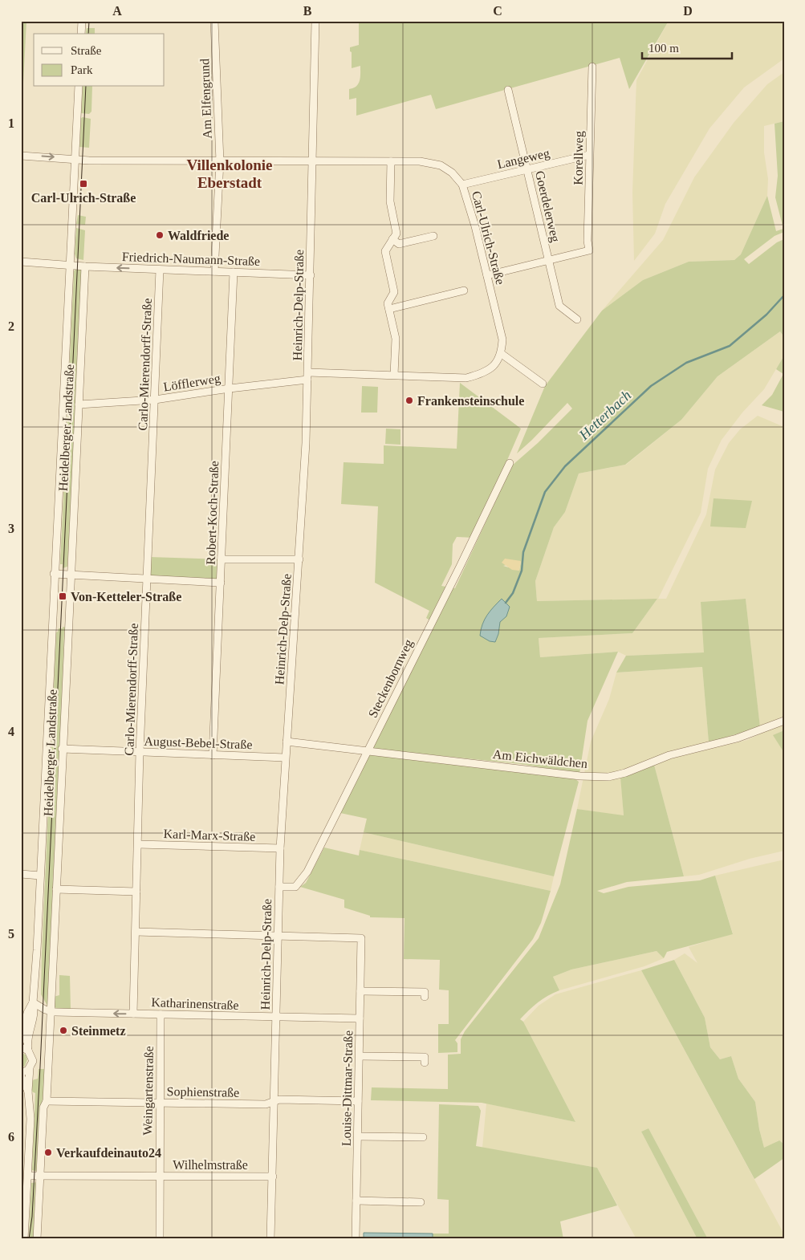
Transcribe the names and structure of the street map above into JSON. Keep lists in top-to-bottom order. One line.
{"streets":{"street":["Am Elfengrund","Langeweg","Korellweg","Goerdelerweg","Carl-Ulrich-Straße","Friedrich-Naumann-Straße","Heinrich-Delp-Straße","Carlo-Mierendorff-Straße","Löfflerweg","Heidelberger Landstraße","Robert-Koch-Straße","Steckenbornweg","August-Bebel-Straße","Am Eichwäldchen","Karl-Marx-Straße","Katharinenstraße","Louise-Dittmar-Straße","Weingartenstraße","Sophienstraße","Wilhelmstraße"]},"crossings":[["Am Elfengrund","Carl-Ulrich-Straße"],["Am Elfengrund","Friedrich-Naumann-Straße"],["Langeweg","Korellweg"],["Langeweg","Goerdelerweg"],["Langeweg","Carl-Ulrich-Straße"],["Korellweg","Goerdelerweg"],["Carl-Ulrich-Straße","Heinrich-Delp-Straße"],["Carl-Ulrich-Straße","Löfflerweg"],["Carl-Ulrich-Straße","Heidelberger Landstraße"],["Friedrich-Naumann-Straße","Heinrich-Delp-Straße"],["Friedrich-Naumann-Straße","Carlo-Mierendorff-Straße"],["Friedrich-Naumann-Straße","Heidelberger Landstraße"],["Friedrich-Naumann-Straße","Robert-Koch-Straße"],["Heinrich-Delp-Straße","Löfflerweg"],["Heinrich-Delp-Straße","Steckenbornweg"],["Heinrich-Delp-Straße","August-Bebel-Straße"],["Heinrich-Delp-Straße","Am Eichwäldchen"],["Heinrich-Delp-Straße","Karl-Marx-Straße"],["Heinrich-Delp-Straße","Katharinenstraße"],["Heinrich-Delp-Straße","Louise-Dittmar-Straße"],["Heinrich-Delp-Straße","Sophienstraße"],["Heinrich-Delp-Straße","Wilhelmstraße"],["Carlo-Mierendorff-Straße","Löfflerweg"],["Carlo-Mierendorff-Straße","August-Bebel-Straße"],["Carlo-Mierendorff-Straße","Karl-Marx-Straße"],["Carlo-Mierendorff-Straße","Katharinenstraße"],["Löfflerweg","Heidelberger Landstraße"],["Löfflerweg","Robert-Koch-Straße"],["Heidelberger Landstraße","August-Bebel-Straße"],["Heidelberger Landstraße","Katharinenstraße"],["Heidelberger Landstraße","Sophienstraße"],["Heidelberger Landstraße","Wilhelmstraße"],["Robert-Koch-Straße","August-Bebel-Straße"],["Steckenbornweg","Am Eichwäldchen"],["Katharinenstraße","Louise-Dittmar-Straße"],["Katharinenstraße","Weingartenstraße"],["Louise-Dittmar-Straße","Sophienstraße"],["Weingartenstraße","Sophienstraße"],["Weingartenstraße","Wilhelmstraße"]],"districts":["Villenkolonie Eberstadt"],"water":["Hetterbach"],"places":{"transit":["Carl-Ulrich-Straße","Von-Ketteler-Straße"],"other":["Waldfriede","Frankensteinschule","Steinmetz","Verkaufdeinauto24"]},"legend":["Straße","Park"],"scale_bar":"100 m","grid":{"columns":["A","B","C","D"],"rows":["1","2","3","4","5","6"]}}
